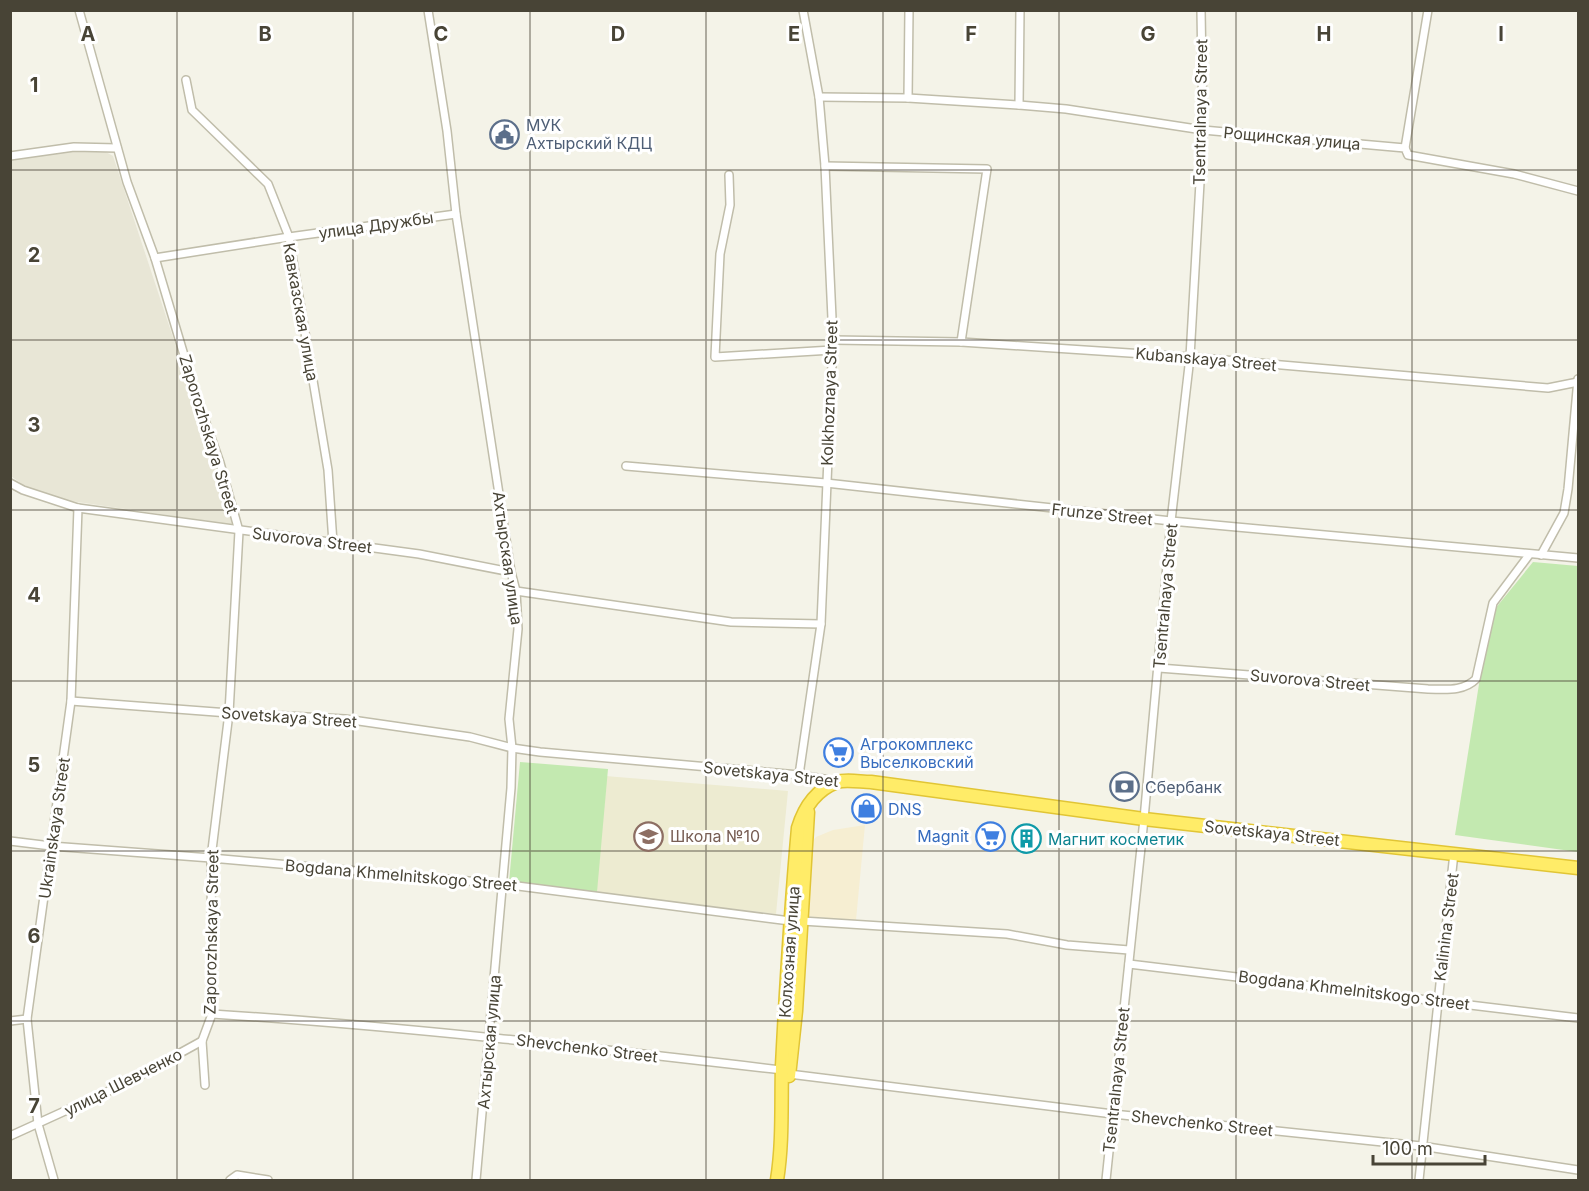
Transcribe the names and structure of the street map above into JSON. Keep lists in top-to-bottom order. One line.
{"streets":{"highway":["Sovetskaya Street","Колхозная улица"],"street":["Tsentralnaya Street","Рощинская улица","улица Дружбы","Кавказская улица","Kubanskaya Street","Kolkhoznaya Street","Zaporozhskaya Street","Frunze Street","Suvorova Street","Ахтырская улица","Ukrainskaya Street","Bogdana Khmelnitskogo Street","Kalinina Street","Shevchenko Street","улица Шевченко"]},"crossings":[["Tsentralnaya Street","Рощинская улица"],["Tsentralnaya Street","Kubanskaya Street"],["Tsentralnaya Street","Frunze Street"],["Tsentralnaya Street","Suvorova Street"],["Tsentralnaya Street","Sovetskaya Street"],["Tsentralnaya Street","Bogdana Khmelnitskogo Street"],["Tsentralnaya Street","Shevchenko Street"],["Рощинская улица","Kolkhoznaya Street"],["улица Дружбы","Кавказская улица"],["улица Дружбы","Zaporozhskaya Street"],["улица Дружбы","Ахтырская улица"],["Кавказская улица","Suvorova Street"],["Kubanskaya Street","Kolkhoznaya Street"],["Kolkhoznaya Street","Frunze Street"],["Kolkhoznaya Street","Sovetskaya Street"],["Zaporozhskaya Street","Suvorova Street"],["Zaporozhskaya Street","Sovetskaya Street"],["Zaporozhskaya Street","Bogdana Khmelnitskogo Street"],["Zaporozhskaya Street","Shevchenko Street"],["Zaporozhskaya Street","улица Шевченко"],["Frunze Street","Suvorova Street"],["Suvorova Street","Ахтырская улица"],["Suvorova Street","Ukrainskaya Street"],["Ахтырская улица","Sovetskaya Street"],["Ахтырская улица","Bogdana Khmelnitskogo Street"],["Ахтырская улица","Shevchenko Street"],["Sovetskaya Street","Ukrainskaya Street"],["Sovetskaya Street","Kalinina Street"],["Sovetskaya Street","Колхозная улица"],["Ukrainskaya Street","Bogdana Khmelnitskogo Street"],["Ukrainskaya Street","улица Шевченко"],["Bogdana Khmelnitskogo Street","Kalinina Street"],["Bogdana Khmelnitskogo Street","Колхозная улица"],["Kalinina Street","Shevchenko Street"],["Колхозная улица","Shevchenko Street"]],"places":{"public building":["МУК Ахтырский КДЦ"],"supermarket":["Агрокомплекс Выселковский","Magnit"],"bank":["Сбербанк"],"shop":["DNS"],"school or university":["Школа №10"],"building":["Магнит косметик"]},"scale_bar":"100 m","grid":{"columns":["A","B","C","D","E","F","G","H","I"],"rows":["1","2","3","4","5","6","7"]}}
